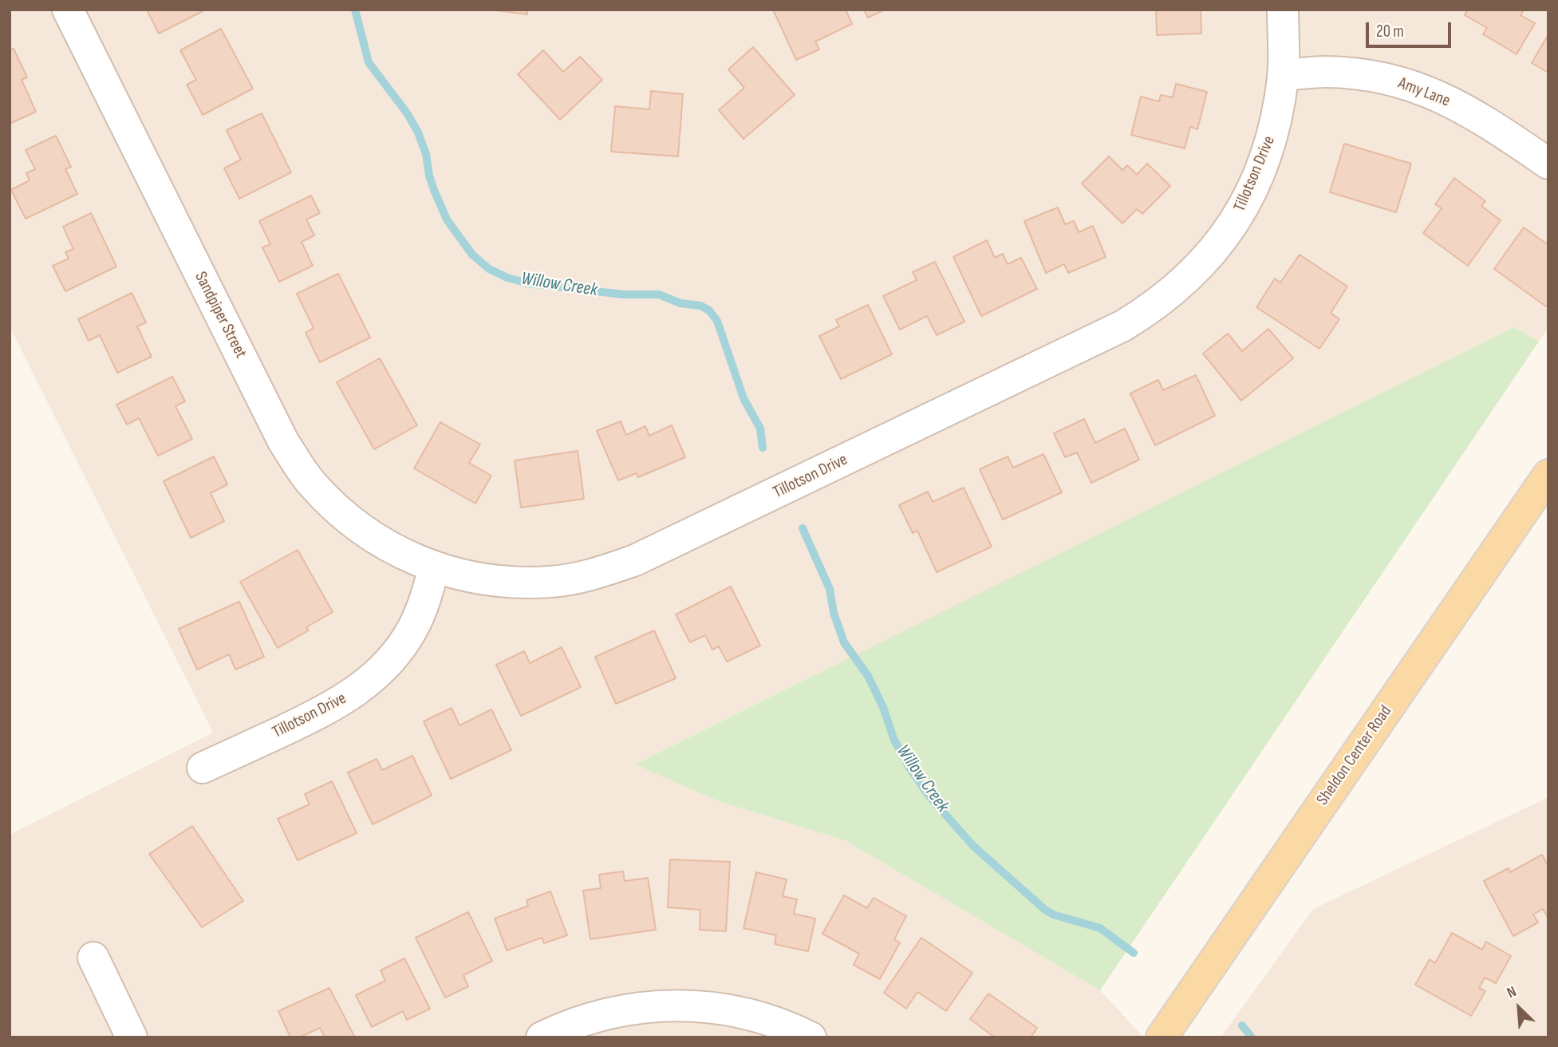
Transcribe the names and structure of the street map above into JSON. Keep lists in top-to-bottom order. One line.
{"streets":{"main road":["Sheldon Center Road"],"street":["Amy Lane","Tillotson Drive","Sandpiper Street"]},"crossings":[["Amy Lane","Tillotson Drive"],["Tillotson Drive","Sandpiper Street"]],"water":["Willow Creek"],"scale_bar":"20 m","north":"top left"}
